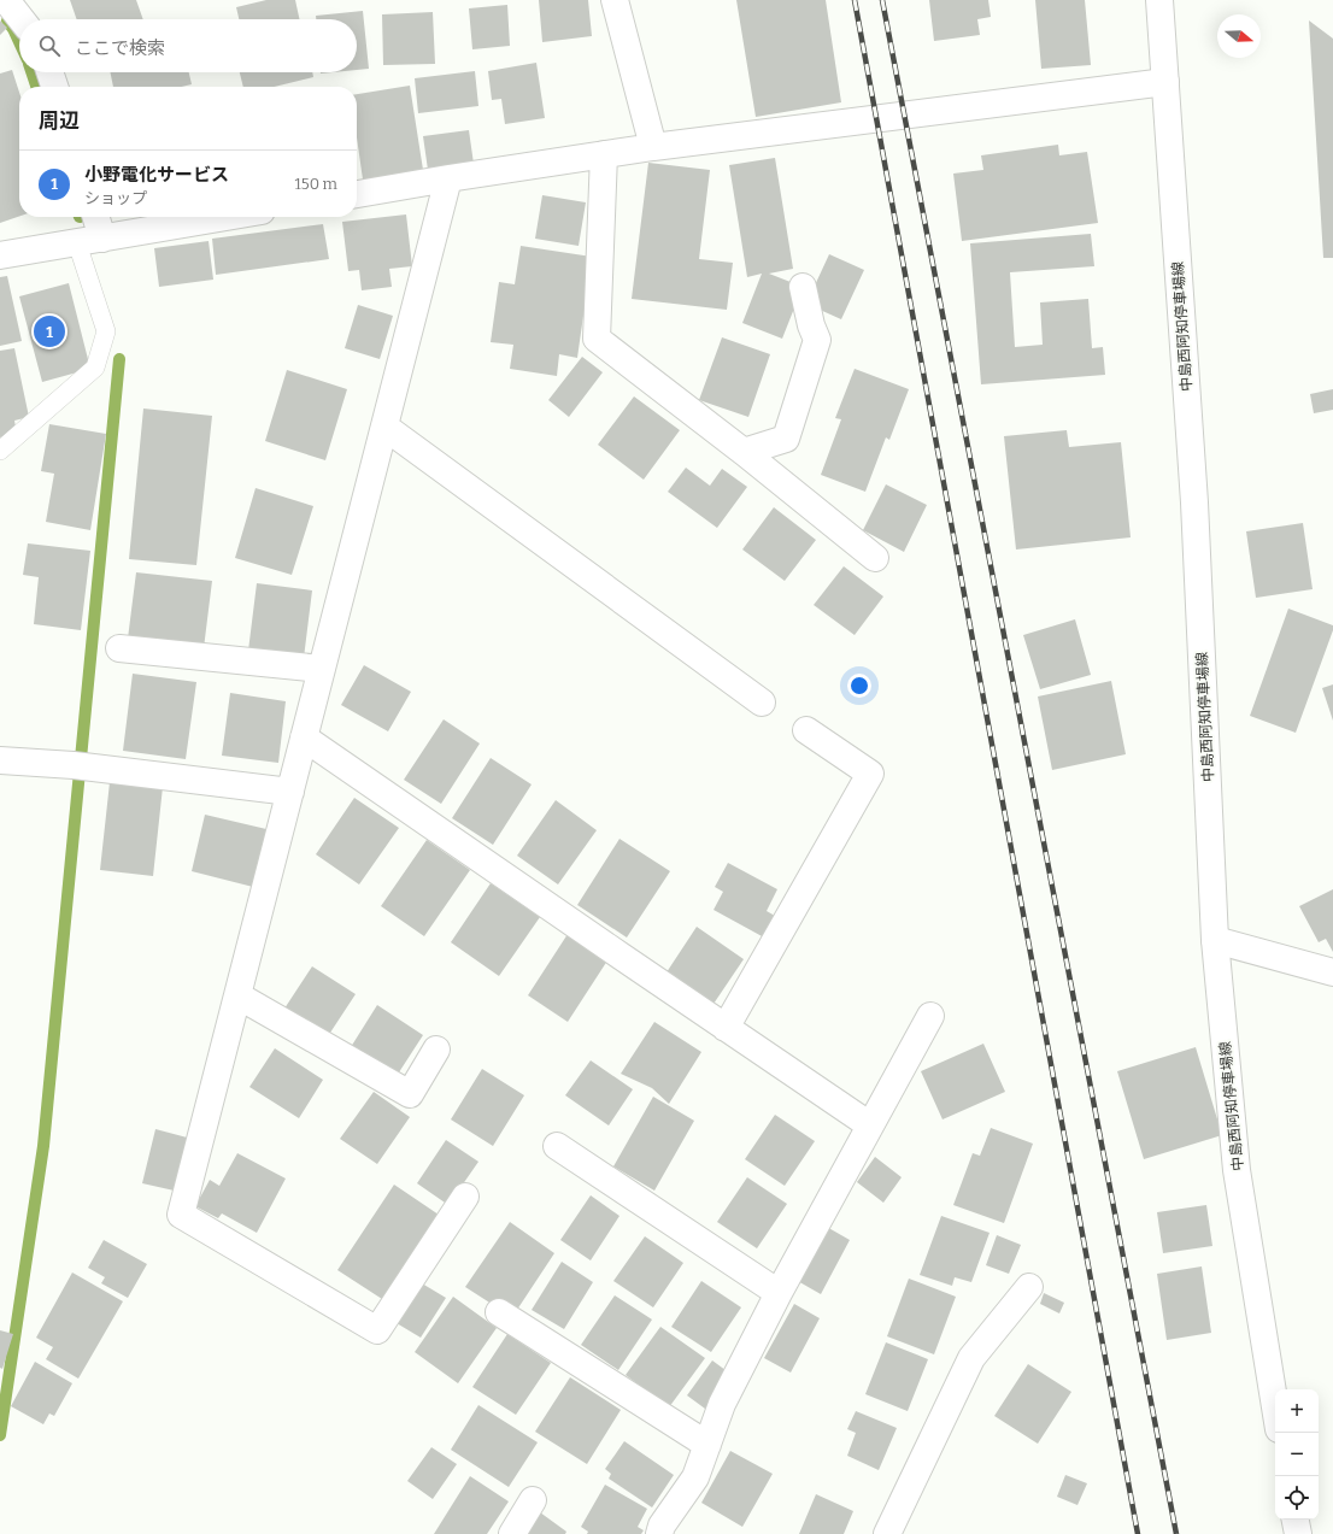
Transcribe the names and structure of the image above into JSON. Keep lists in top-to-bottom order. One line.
{"streets":{"street":["中島西阿知停車場線"]},"north":"right","page":{"search":"ここで検索","heading":"周辺","list":[{"mark":"1","name":"小野電化サービス","note":"ショップ","value":"150 m"}],"pins":"1","map_buttons":["+","−"]}}
